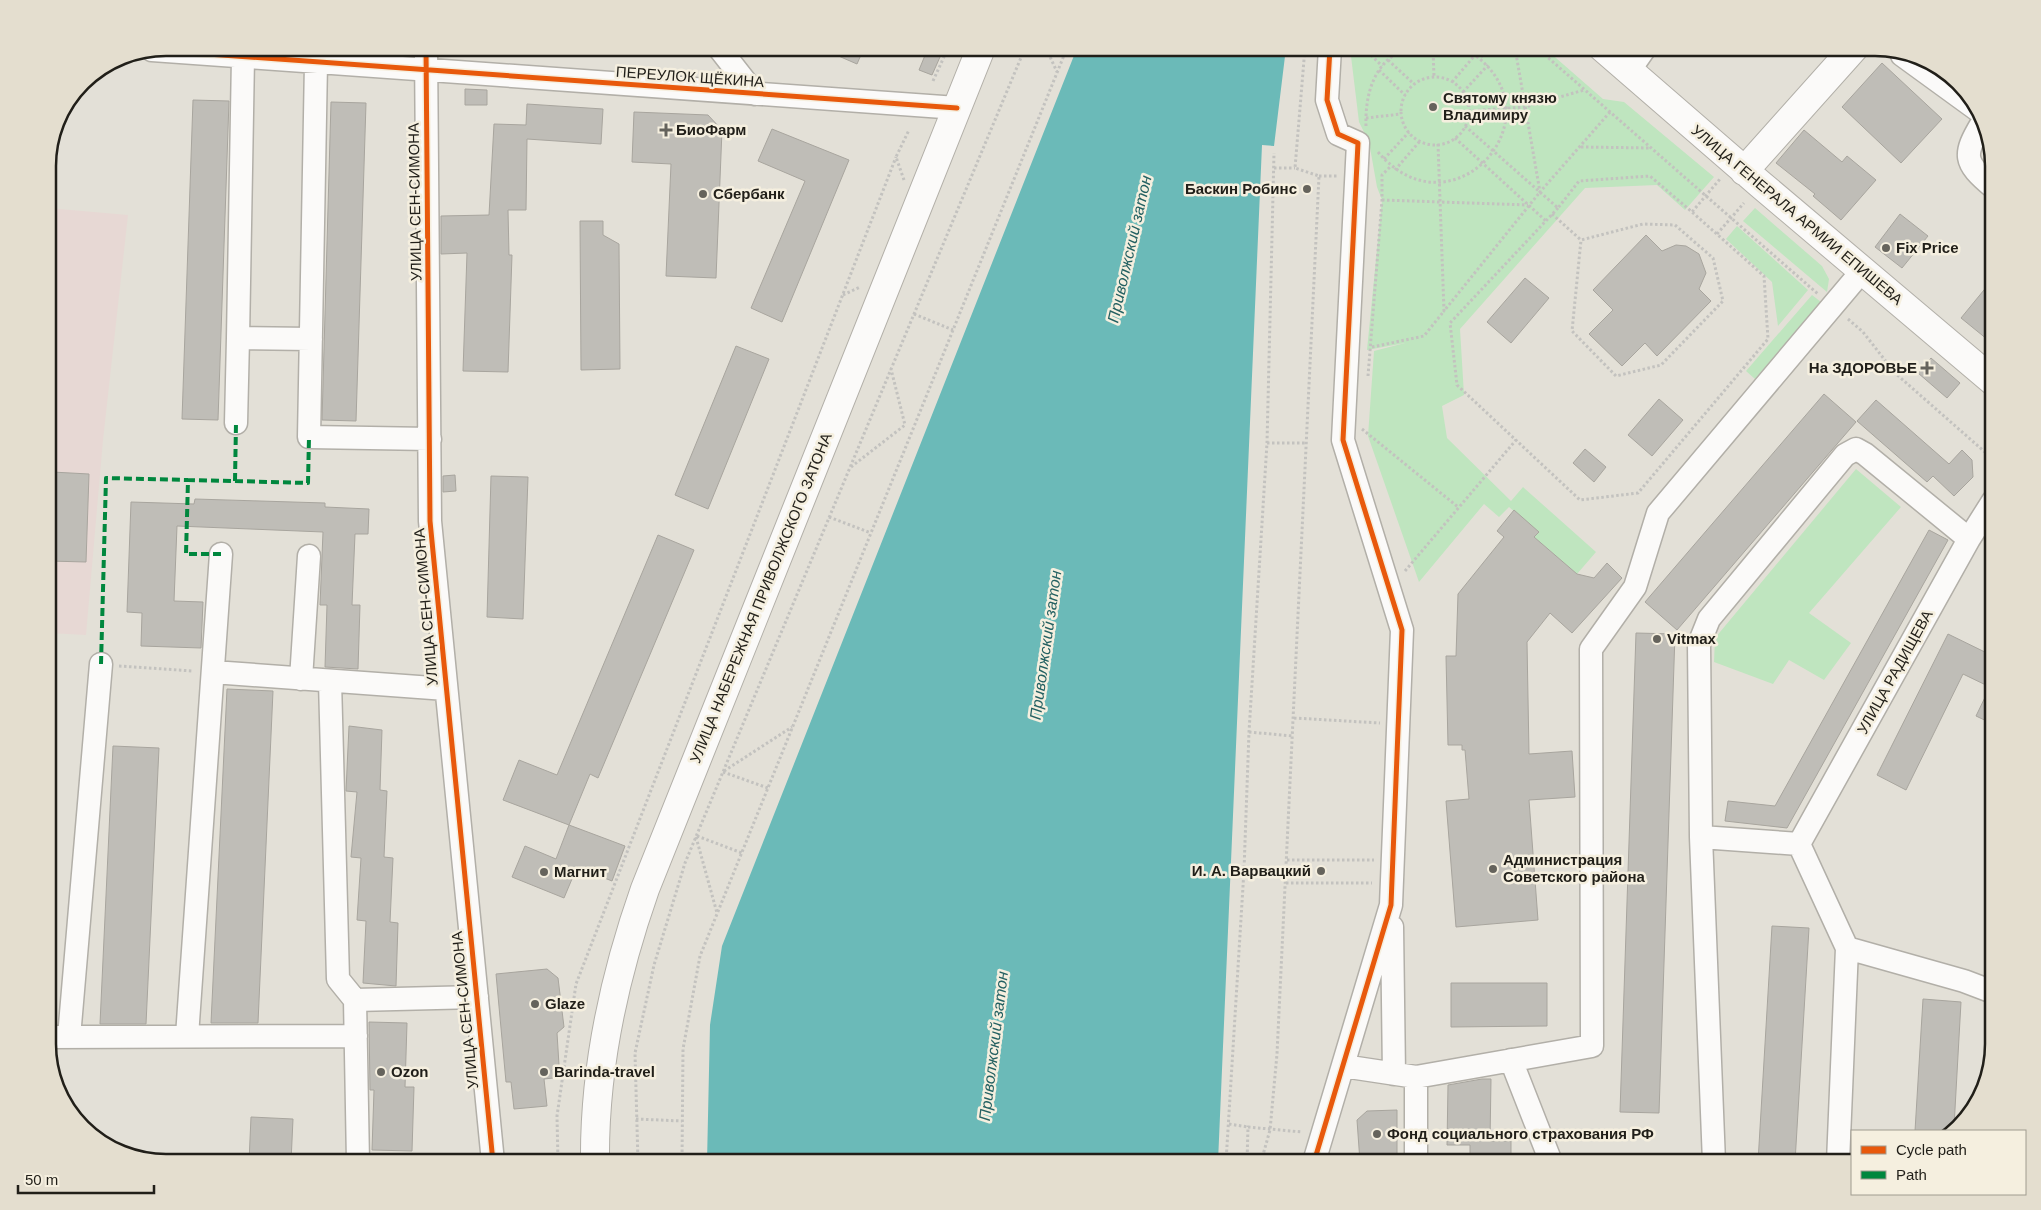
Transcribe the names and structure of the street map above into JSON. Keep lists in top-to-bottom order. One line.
{"streets":{"main road":["УЛИЦА ГЕНЕРАЛА АРМИИ ЕПИШЕВА","УЛИЦА НАБЕРЕЖНАЯ ПРИВОЛЖСКОГО ЗАТОНА"],"street":["ПЕРЕУЛОК ЩЁКИНА","УЛИЦА СЕН-СИМОНА","УЛИЦА РАДИЩЕВА"]},"crossings":[["ПЕРЕУЛОК ЩЁКИНА","УЛИЦА СЕН-СИМОНА"],["ПЕРЕУЛОК ЩЁКИНА","УЛИЦА НАБЕРЕЖНАЯ ПРИВОЛЖСКОГО ЗАТОНА"]],"water":["Приволжский затон"],"places":{"other":["Святому князю Владимиру","Баскин Робинс","Сбербанк","Fix Price","Vitmax","Администрация Советского района","И. А. Варвацкий","Магнит","Glaze","Ozon","Barinda-travel","Фонд социального страхования РФ"],"health":["БиоФарм","На ЗДОРОВЬЕ"]},"legend":["Cycle path","Path"],"scale_bar":"50 m"}
